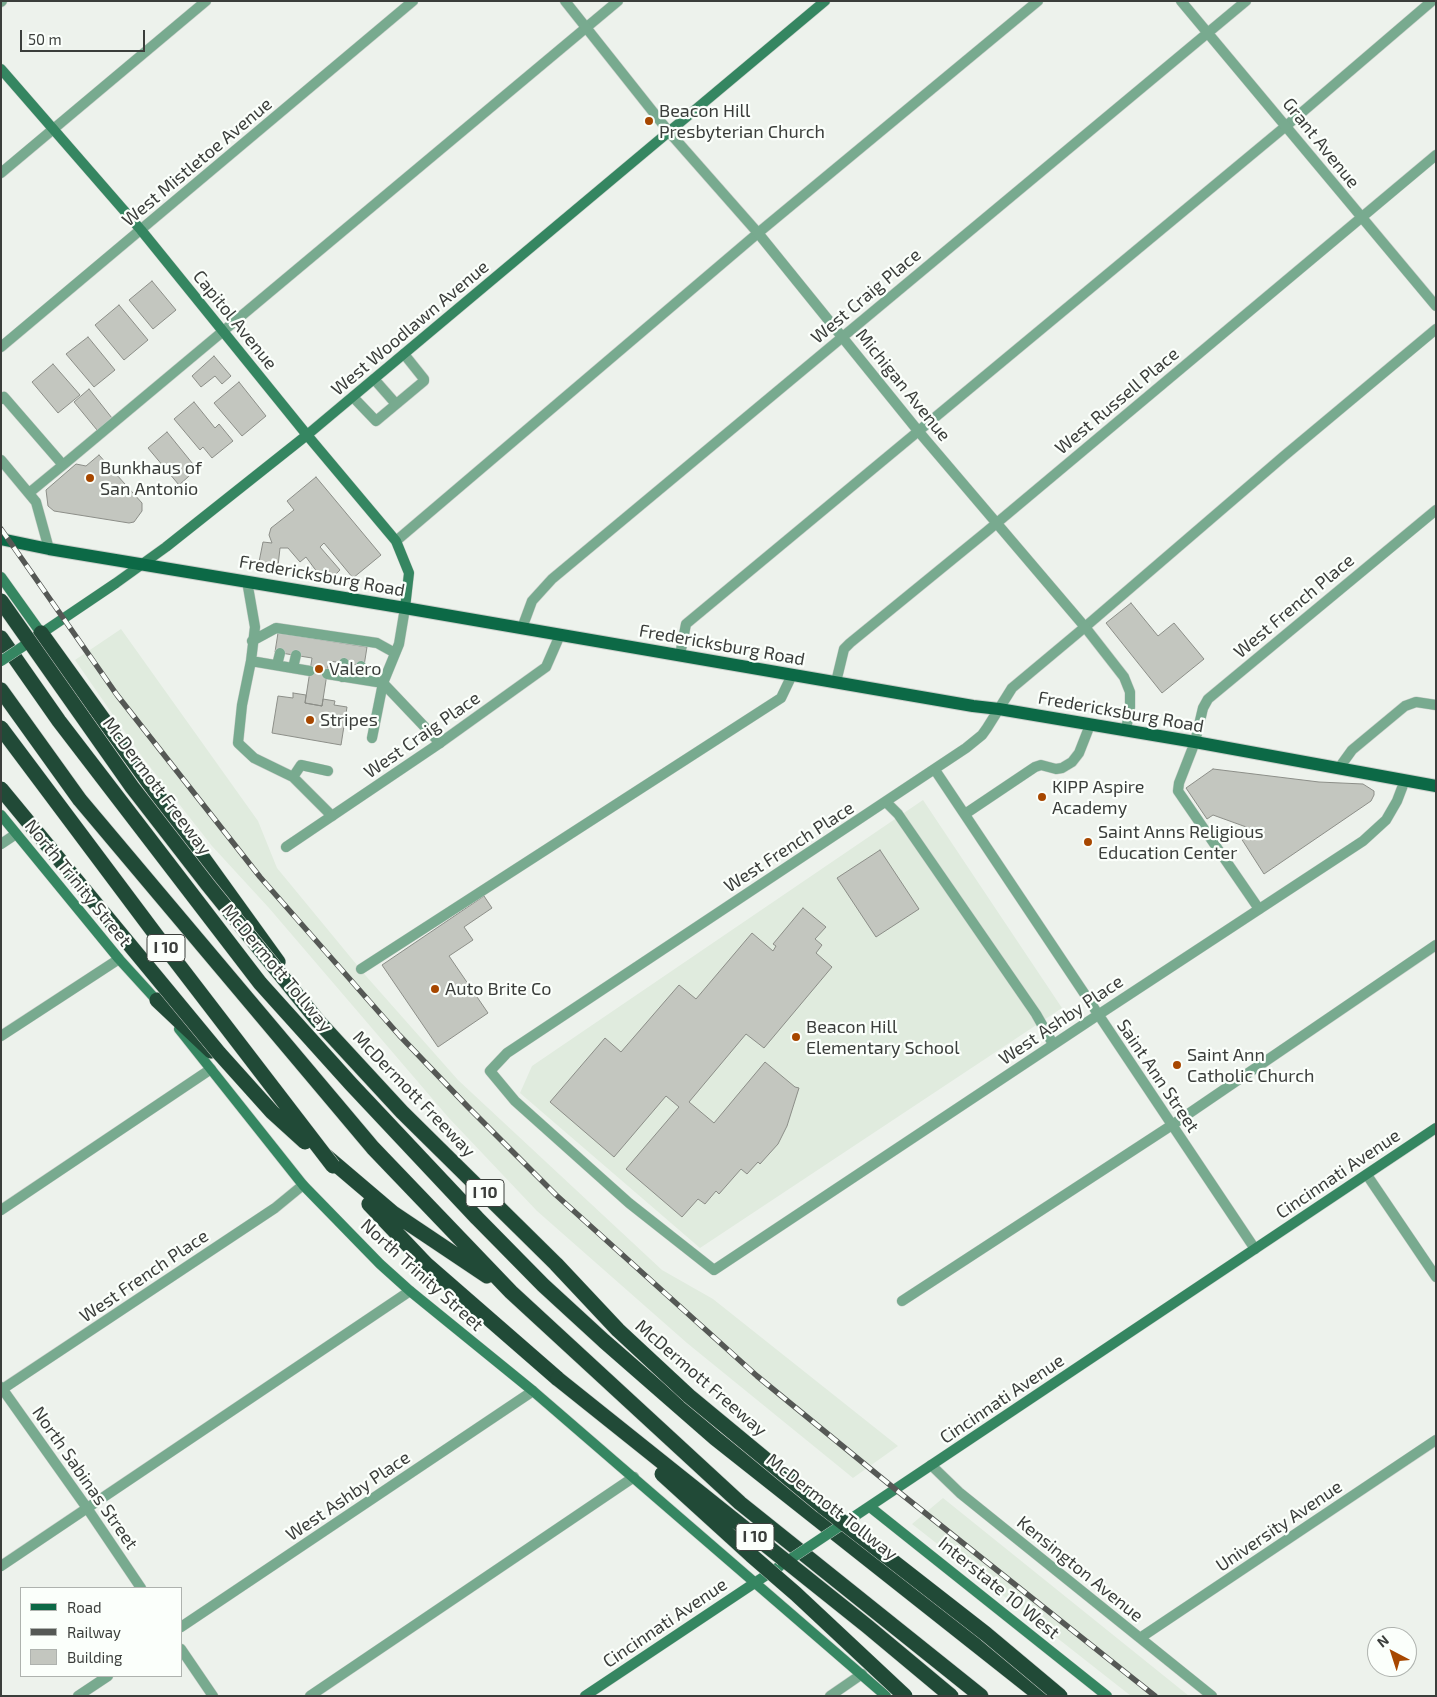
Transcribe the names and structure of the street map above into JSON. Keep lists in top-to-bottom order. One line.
{"streets":{"highway":["McDermott Freeway","I 10","McDermott Tollway"],"main road":["Fredericksburg Road"],"street":["Grant Avenue","West Mistletoe Avenue","West Craig Place","Capitol Avenue","West Woodlawn Avenue","Michigan Avenue","West Russell Place","West French Place","North Trinity Street","West Ashby Place","Saint Ann Street","Cincinnati Avenue","North Sabinas Street","University Avenue","Kensington Avenue","Interstate 10 West"]},"crossings":[["Grant Avenue","West Craig Place"],["Grant Avenue","West Russell Place"],["West Mistletoe Avenue","Capitol Avenue"],["West Craig Place","Michigan Avenue"],["West Craig Place","Fredericksburg Road"],["Capitol Avenue","West Woodlawn Avenue"],["Capitol Avenue","Fredericksburg Road"],["West Woodlawn Avenue","Michigan Avenue"],["West Woodlawn Avenue","Fredericksburg Road"],["Michigan Avenue","West Russell Place"],["Michigan Avenue","Fredericksburg Road"],["Michigan Avenue","West French Place"],["West Russell Place","Fredericksburg Road"],["Fredericksburg Road","West French Place"],["Fredericksburg Road","West Ashby Place"],["West French Place","North Trinity Street"],["West French Place","West Ashby Place"],["West French Place","Saint Ann Street"],["West French Place","North Sabinas Street"],["North Trinity Street","West Ashby Place"],["North Trinity Street","Cincinnati Avenue"],["West Ashby Place","Saint Ann Street"],["Saint Ann Street","Cincinnati Avenue"],["Cincinnati Avenue","Kensington Avenue"],["Cincinnati Avenue","Interstate 10 West"],["University Avenue","Kensington Avenue"]],"places":["Beacon Hill Presbyterian Church","Bunkhaus of San Antonio","Valero","Stripes","KIPP Aspire Academy","Saint Anns Religious Education Center","Auto Brite Co","Beacon Hill Elementary School","Saint Ann Catholic Church"],"legend":["Road","Railway","Building"],"scale_bar":"50 m","north":"top left"}
